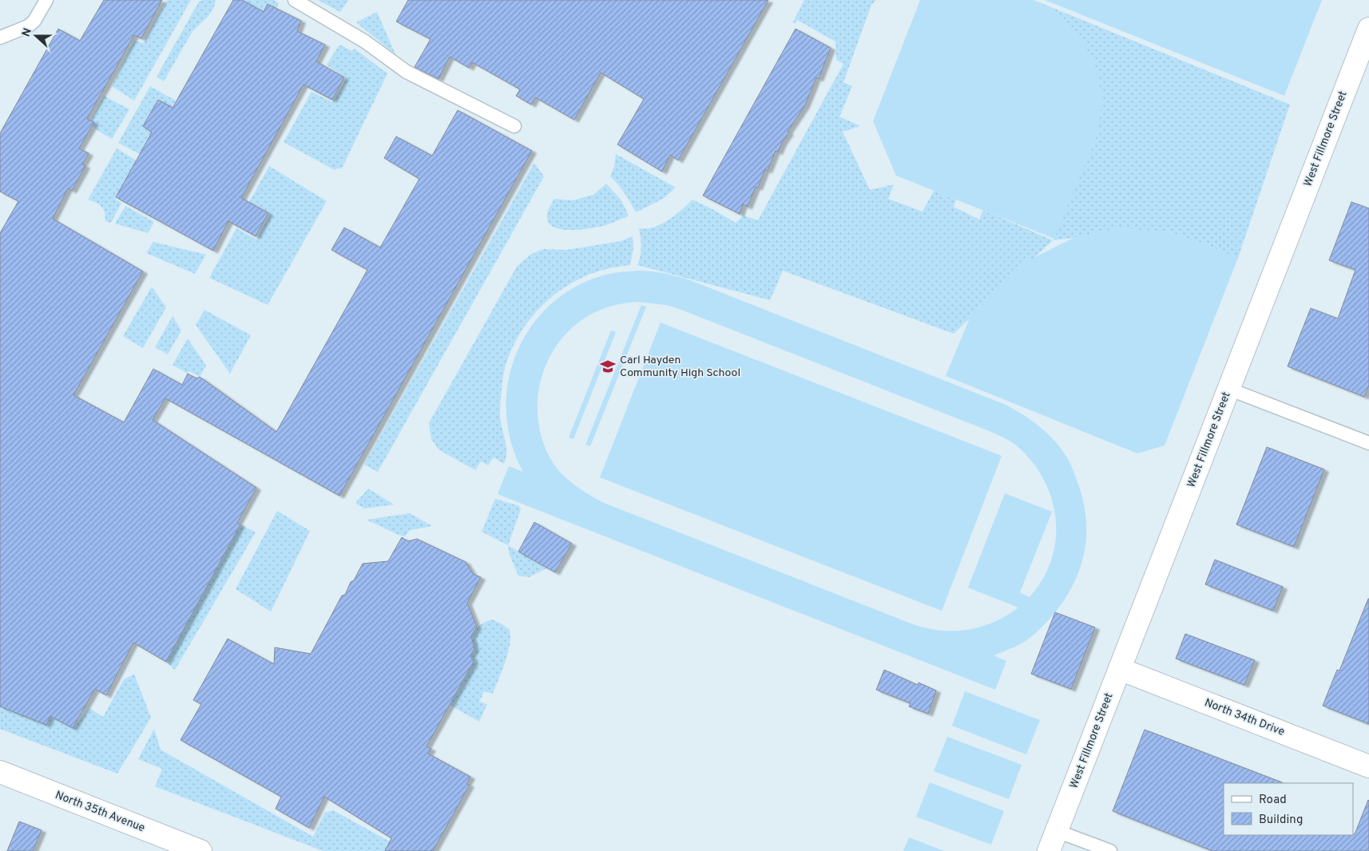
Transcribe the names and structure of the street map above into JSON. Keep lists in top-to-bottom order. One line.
{"streets":{"street":["West Fillmore Street","North 34th Drive","North 35th Avenue"]},"crossings":[["West Fillmore Street","North 34th Drive"]],"places":{"school or university":["Carl Hayden Community High School"]},"legend":["Road","Building"],"north":"left"}
